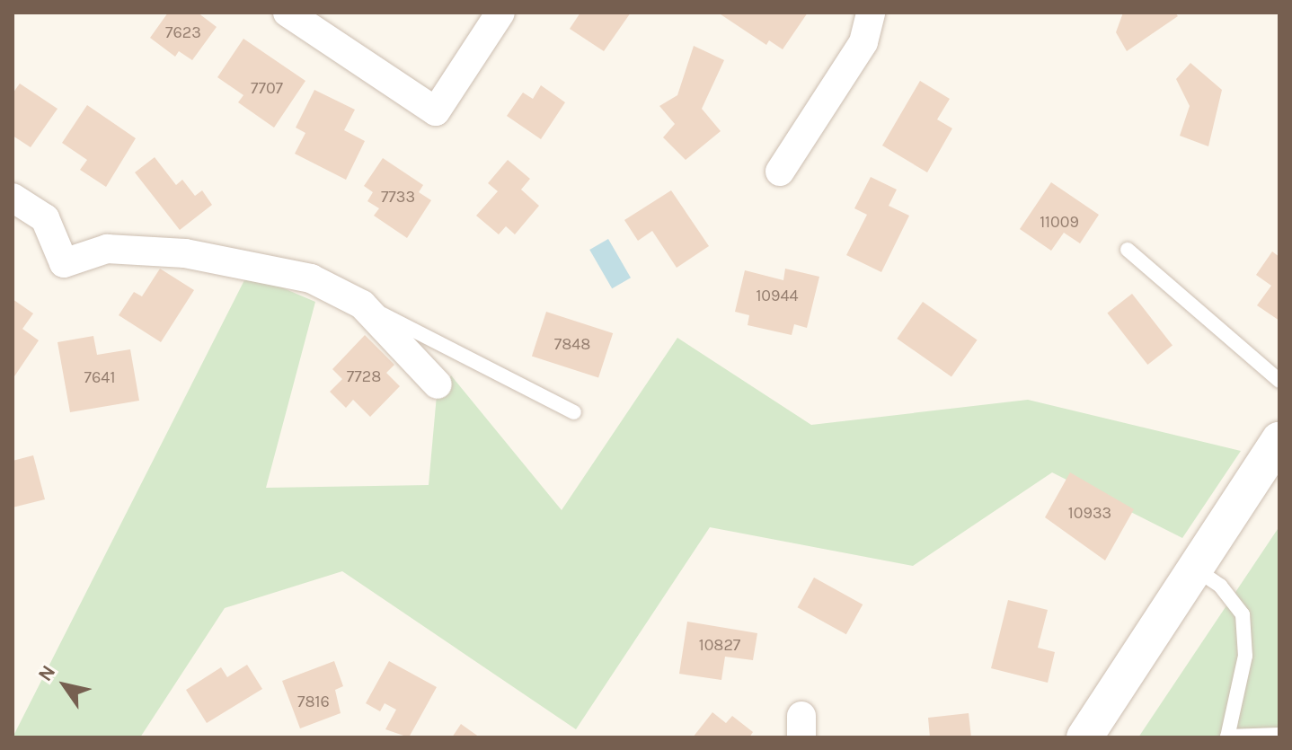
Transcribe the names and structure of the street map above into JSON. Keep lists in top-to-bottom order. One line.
{"house_numbers":["7623","7707","7733","11009","10944","7848","7728","7641","10933","10827","7816"],"north":"top left"}
